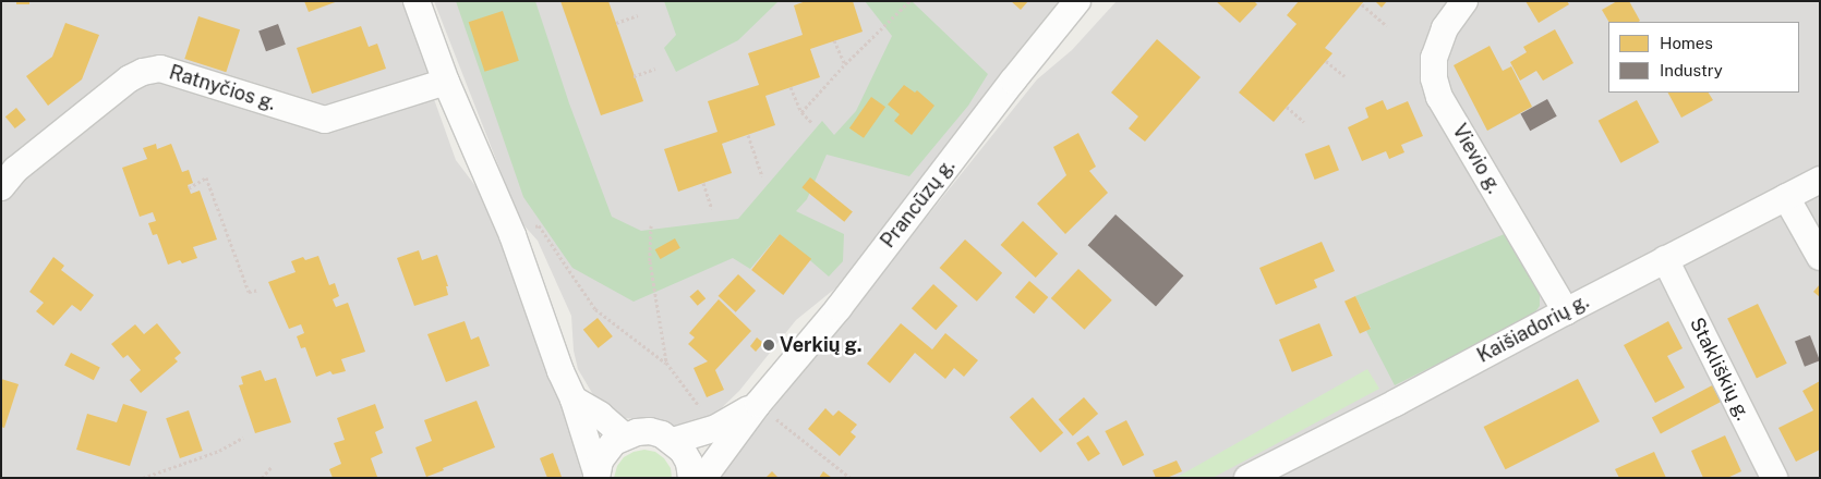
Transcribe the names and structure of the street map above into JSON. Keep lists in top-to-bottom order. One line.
{"streets":{"street":["Ratnyčios g.","Vievio g.","Prancūzų g.","Kaišiadorių g.","Stakliškių g."]},"crossings":[["Vievio g.","Kaišiadorių g."],["Kaišiadorių g.","Stakliškių g."]],"places":["Verkių g."],"legend":["Homes","Industry"]}
